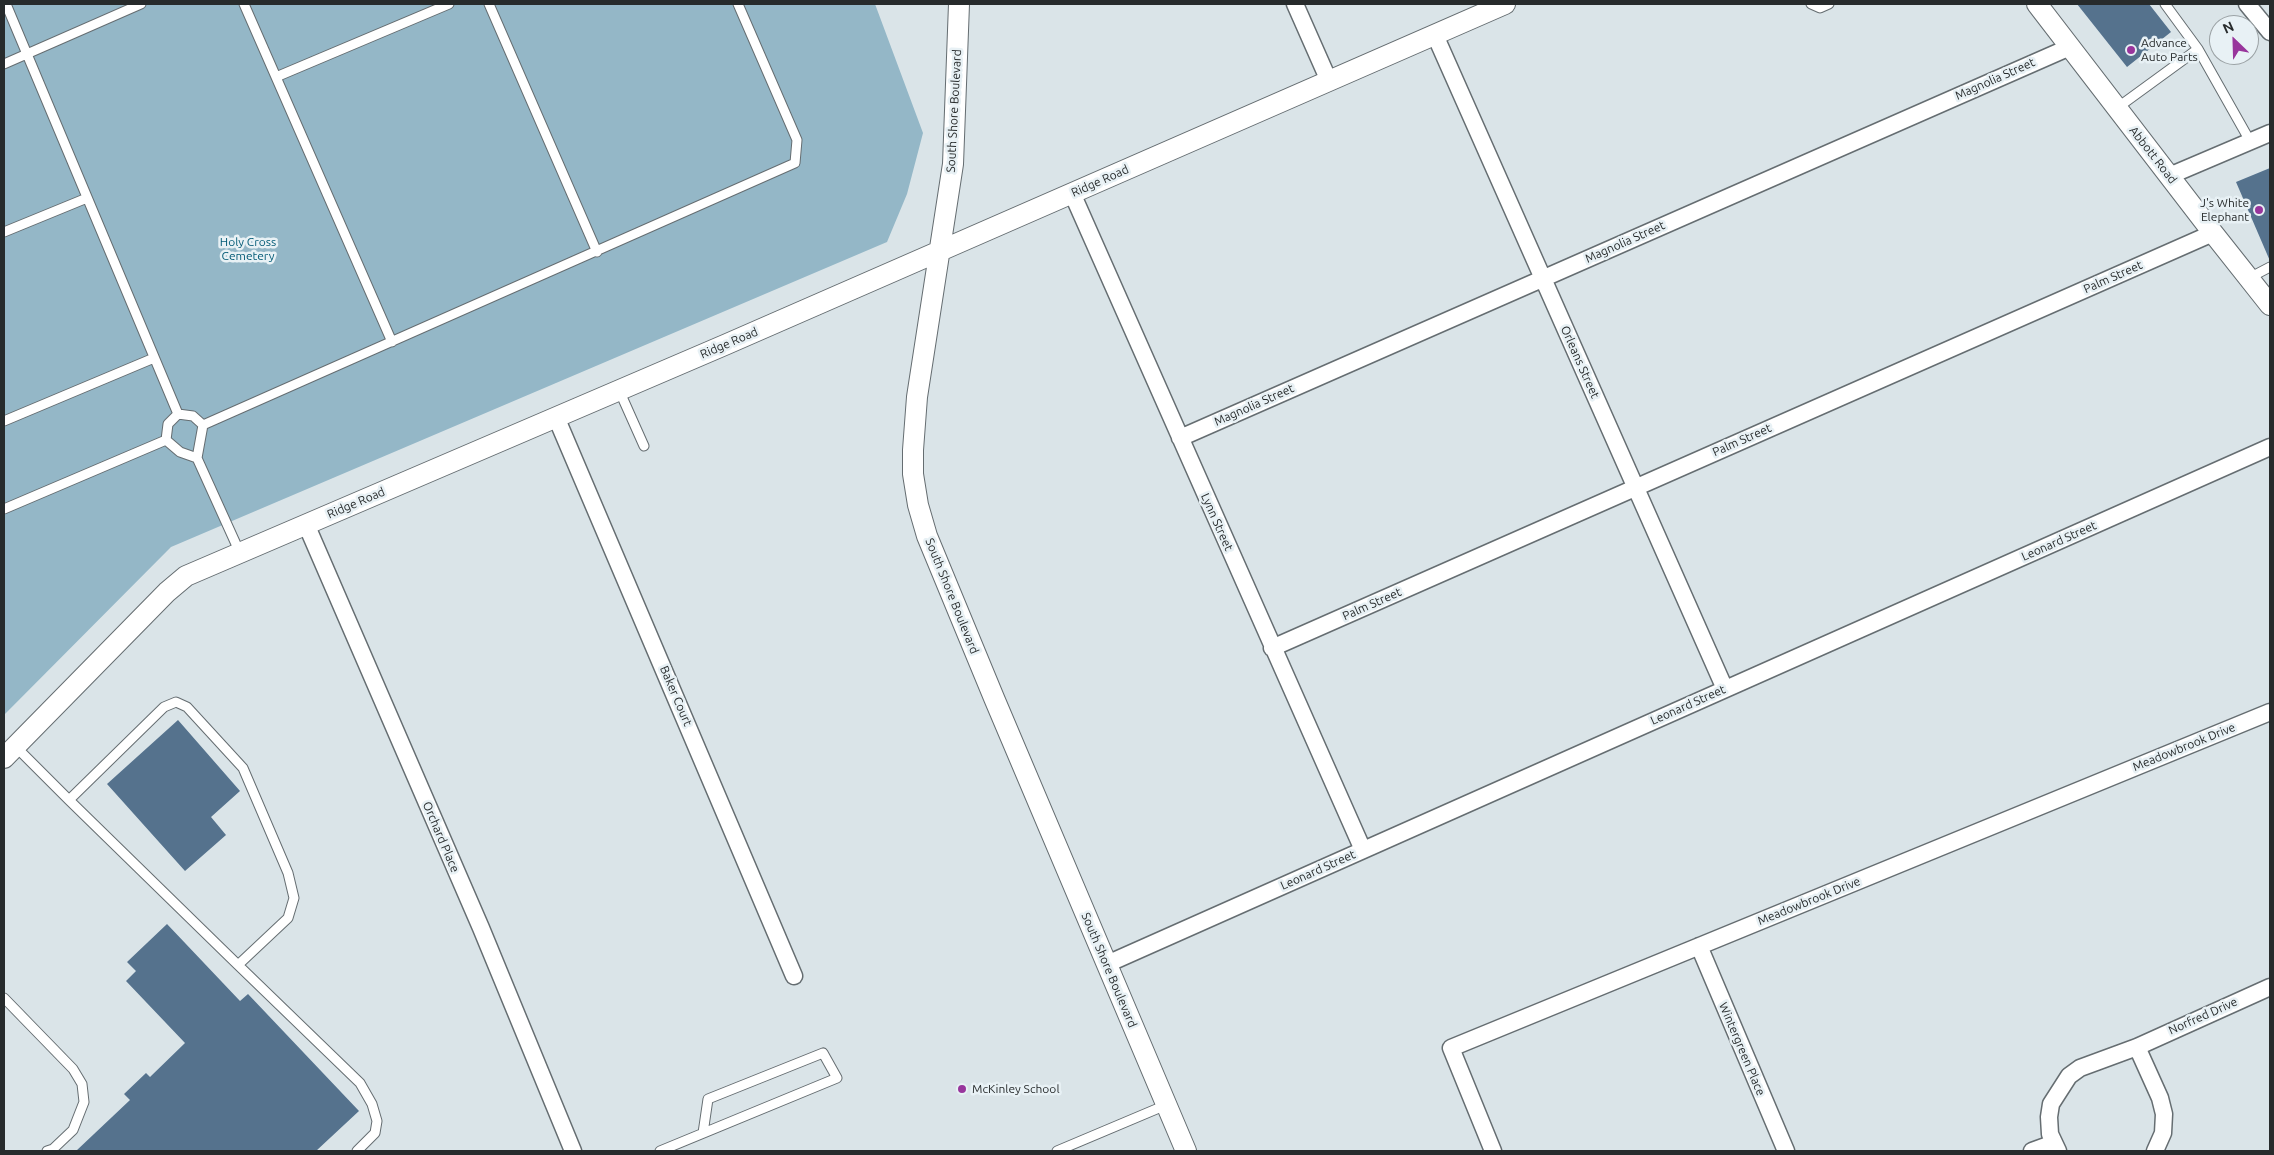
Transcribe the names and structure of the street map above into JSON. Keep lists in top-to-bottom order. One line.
{"streets":{"street":["Magnolia Street","South Shore Boulevard","Abbott Road","Ridge Road","Palm Street","Orleans Street","Lynn Street","Leonard Street","Baker Court","Meadowbrook Drive","Orchard Place","Norfred Drive","Wintergreen Place"]},"crossings":[["Magnolia Street","Abbott Road"],["Magnolia Street","Orleans Street"],["Magnolia Street","Lynn Street"],["South Shore Boulevard","Ridge Road"],["South Shore Boulevard","Leonard Street"],["Abbott Road","Palm Street"],["Ridge Road","Orleans Street"],["Ridge Road","Lynn Street"],["Ridge Road","Baker Court"],["Ridge Road","Orchard Place"],["Palm Street","Orleans Street"],["Palm Street","Lynn Street"],["Orleans Street","Leonard Street"],["Lynn Street","Leonard Street"],["Meadowbrook Drive","Wintergreen Place"]],"parks":["Holy Cross Cemetery"],"places":["Advance Auto Parts","J's White Elephant","McKinley School"],"north":"top left"}
